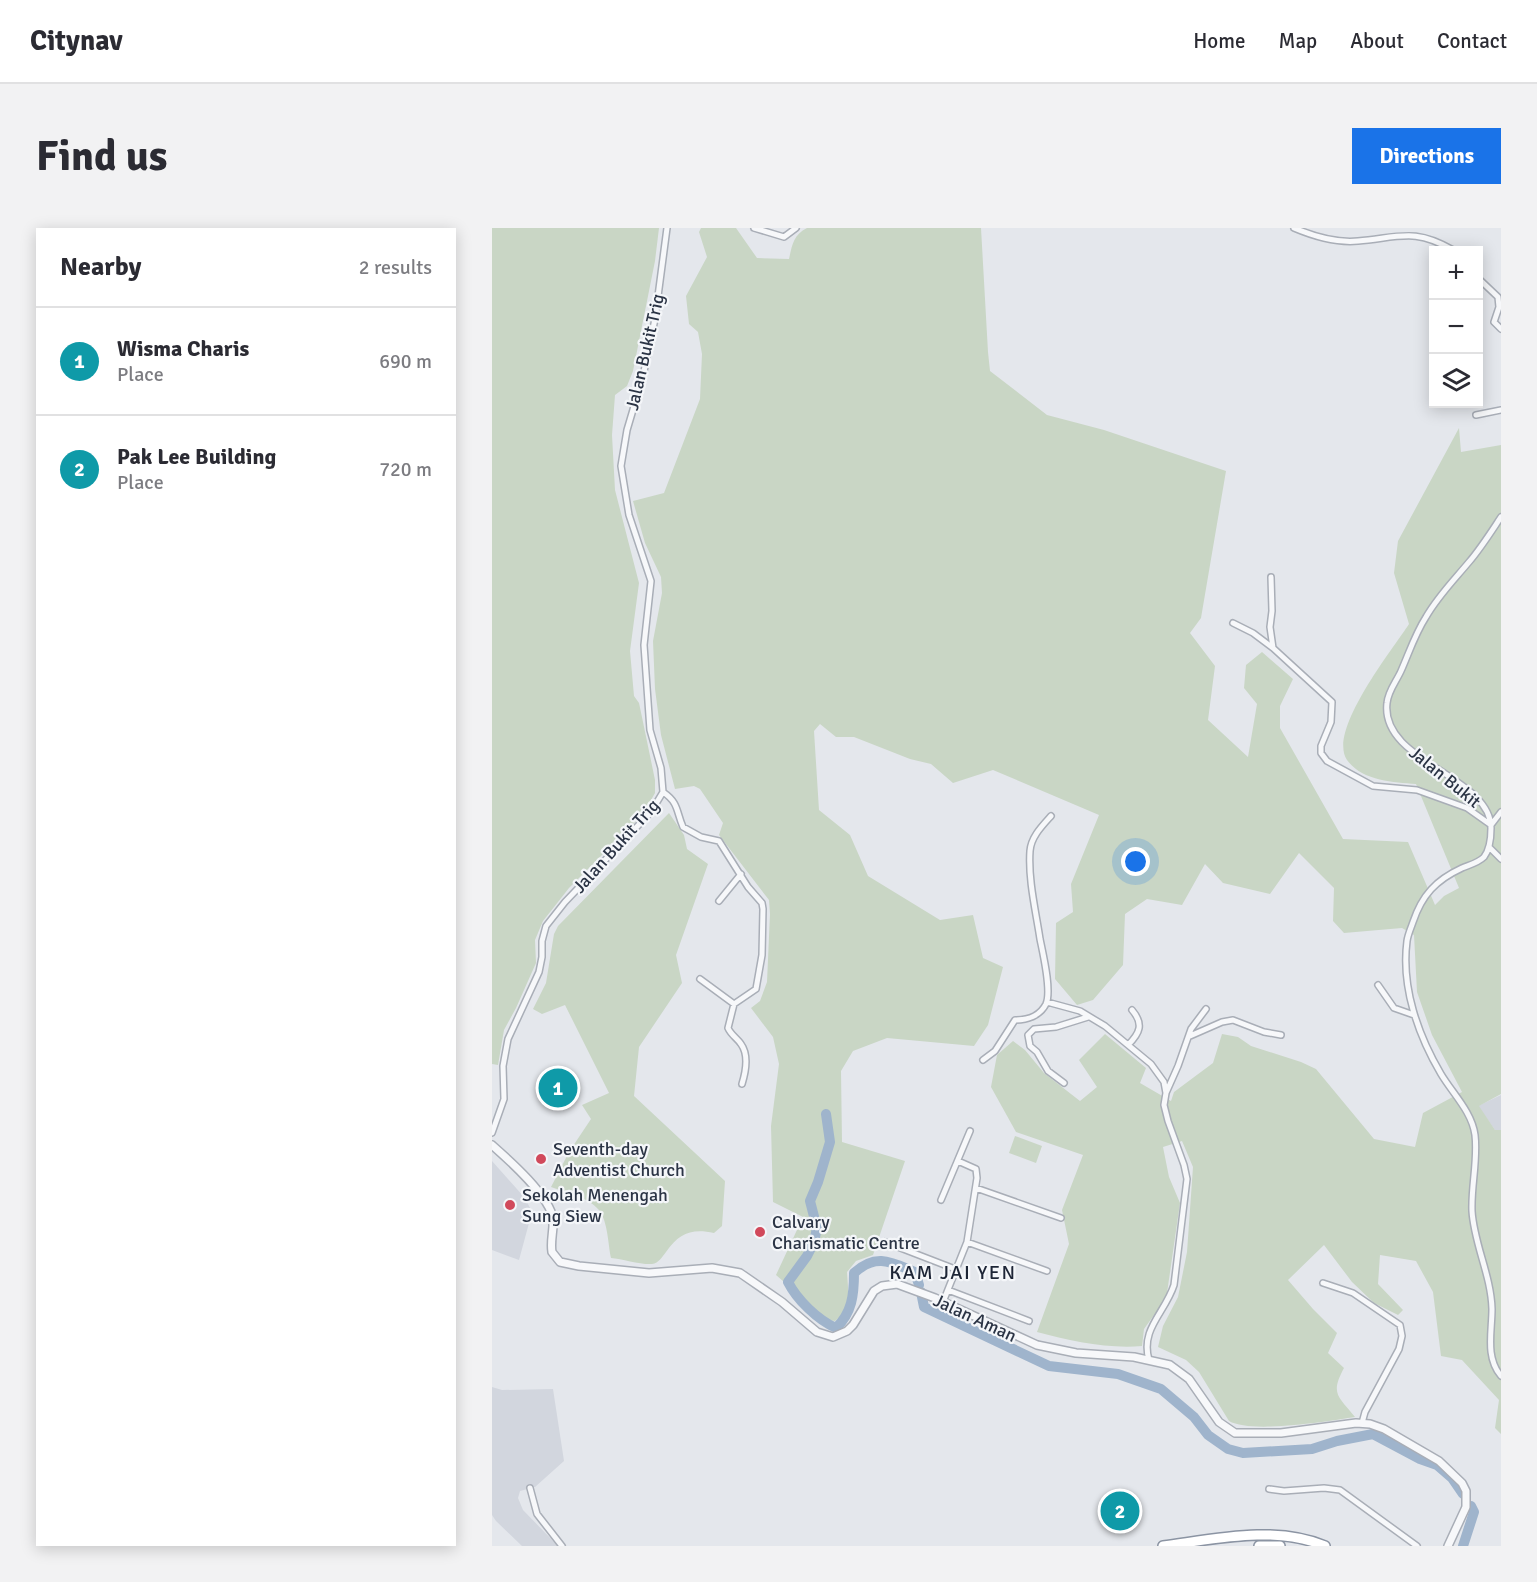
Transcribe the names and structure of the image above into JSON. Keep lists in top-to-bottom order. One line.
{"streets":{"street":["Jalan Bukit Trig","Jalan Bukit","Jalan Aman"]},"districts":["KAM JAI YEN"],"places":["Seventh-day Adventist Church","Sekolah Menengah Sung Siew","Calvary Charismatic Centre"],"page":{"header":"Citynav","nav":["Home","Map","About","Contact"],"buttons":"Directions","title":"Find us","heading":["Nearby","2 results"],"map_buttons":["+","−"],"list":[{"mark":"1","name":"Wisma Charis","note":"Place","value":"690 m"},{"mark":"2","name":"Pak Lee Building","note":"Place","value":"720 m"}],"pins":["1","2"]}}
